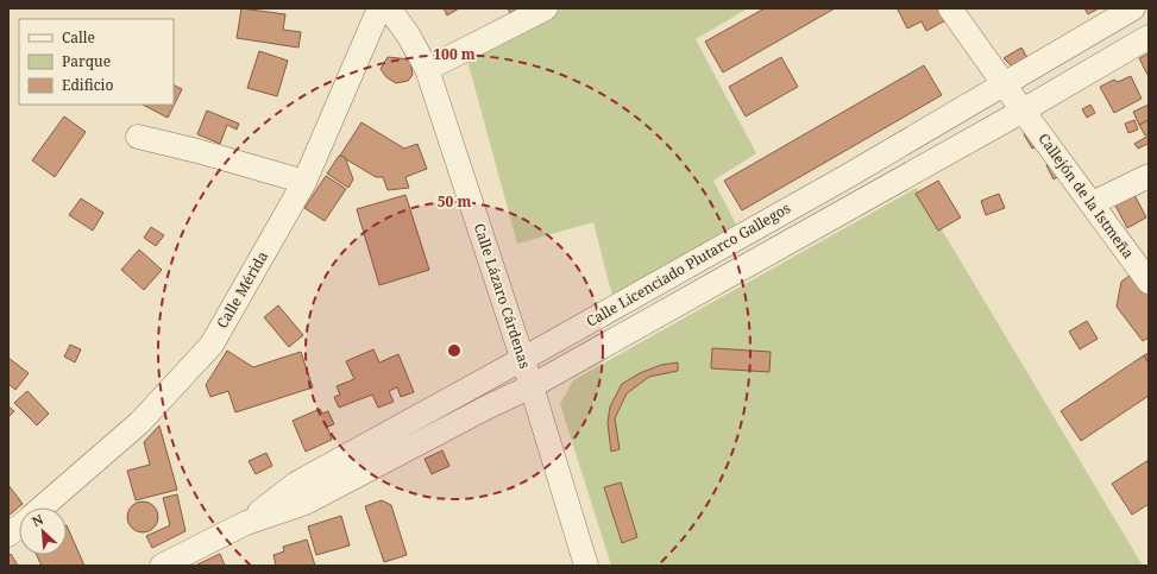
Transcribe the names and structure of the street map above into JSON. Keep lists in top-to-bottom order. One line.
{"streets":{"street":["Callejón de la Istmeña","Calle Licenciado Plutarco Gallegos","Calle Mérida","Calle Lázaro Cárdenas"]},"crossings":[["Callejón de la Istmeña","Calle Licenciado Plutarco Gallegos"],["Calle Licenciado Plutarco Gallegos","Calle Lázaro Cárdenas"]],"legend":["Calle","Parque","Edificio"],"north":"top left","rings":["100 m","50 m"]}
